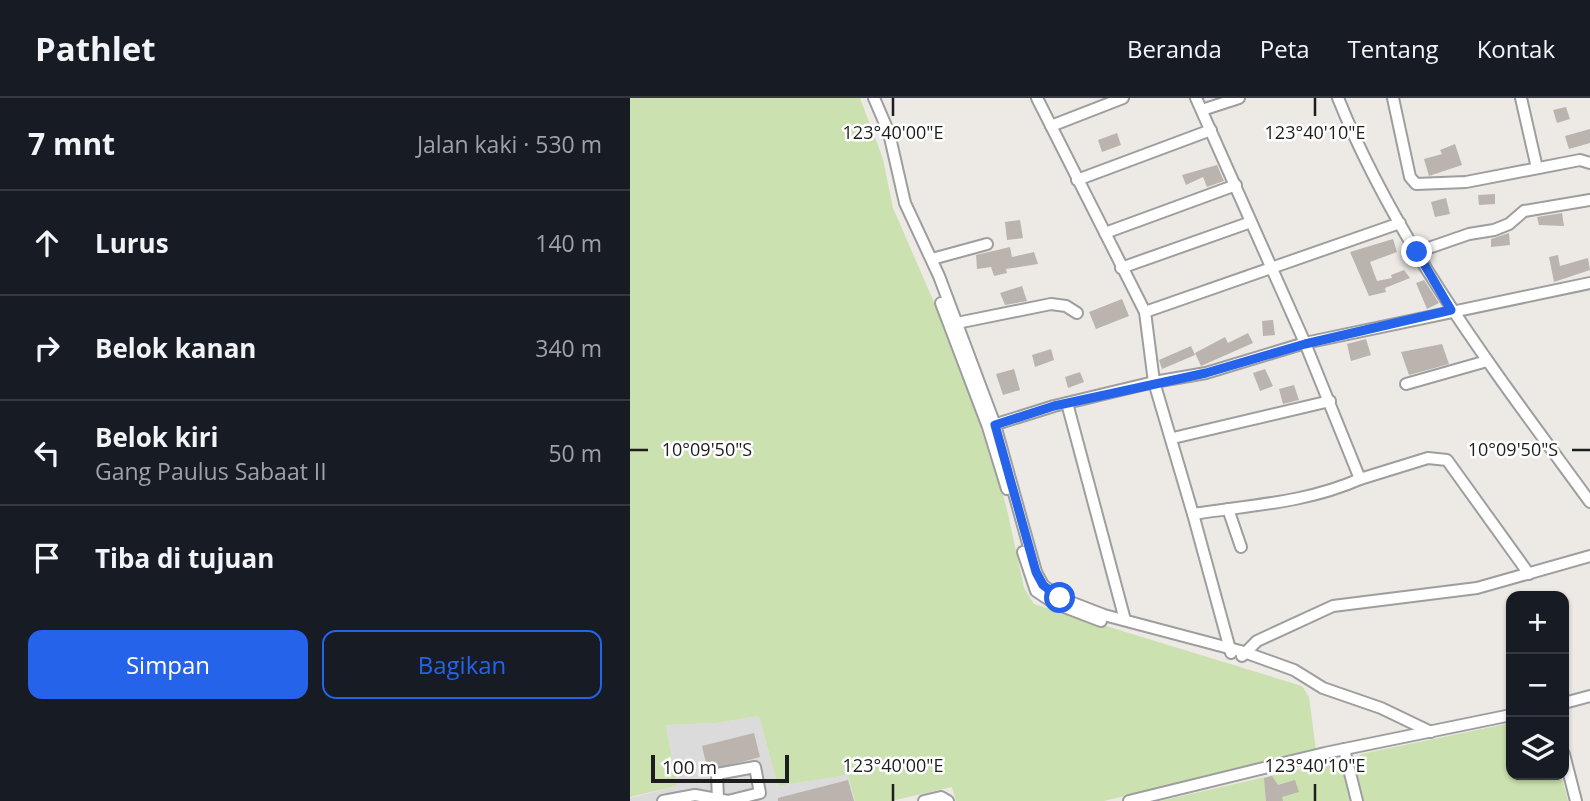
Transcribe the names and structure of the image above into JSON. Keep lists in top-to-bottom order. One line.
{"scale_bar":"100 m","page":{"header":"Pathlet","nav":["Beranda","Peta","Tentang","Kontak"],"heading":["7 mnt","Jalan kaki · 530 m"],"list":[["Lurus","140 m"],["Belok kanan","340 m"],["Belok kiri","Gang Paulus Sabaat II","50 m"],"Tiba di tujuan"],"map_buttons":["+","−"],"buttons":["Simpan","Bagikan"],"scale":"100 m"},"coordinates":["123°40'00\"E","123°40'10\"E","10°09'50\"S"]}
